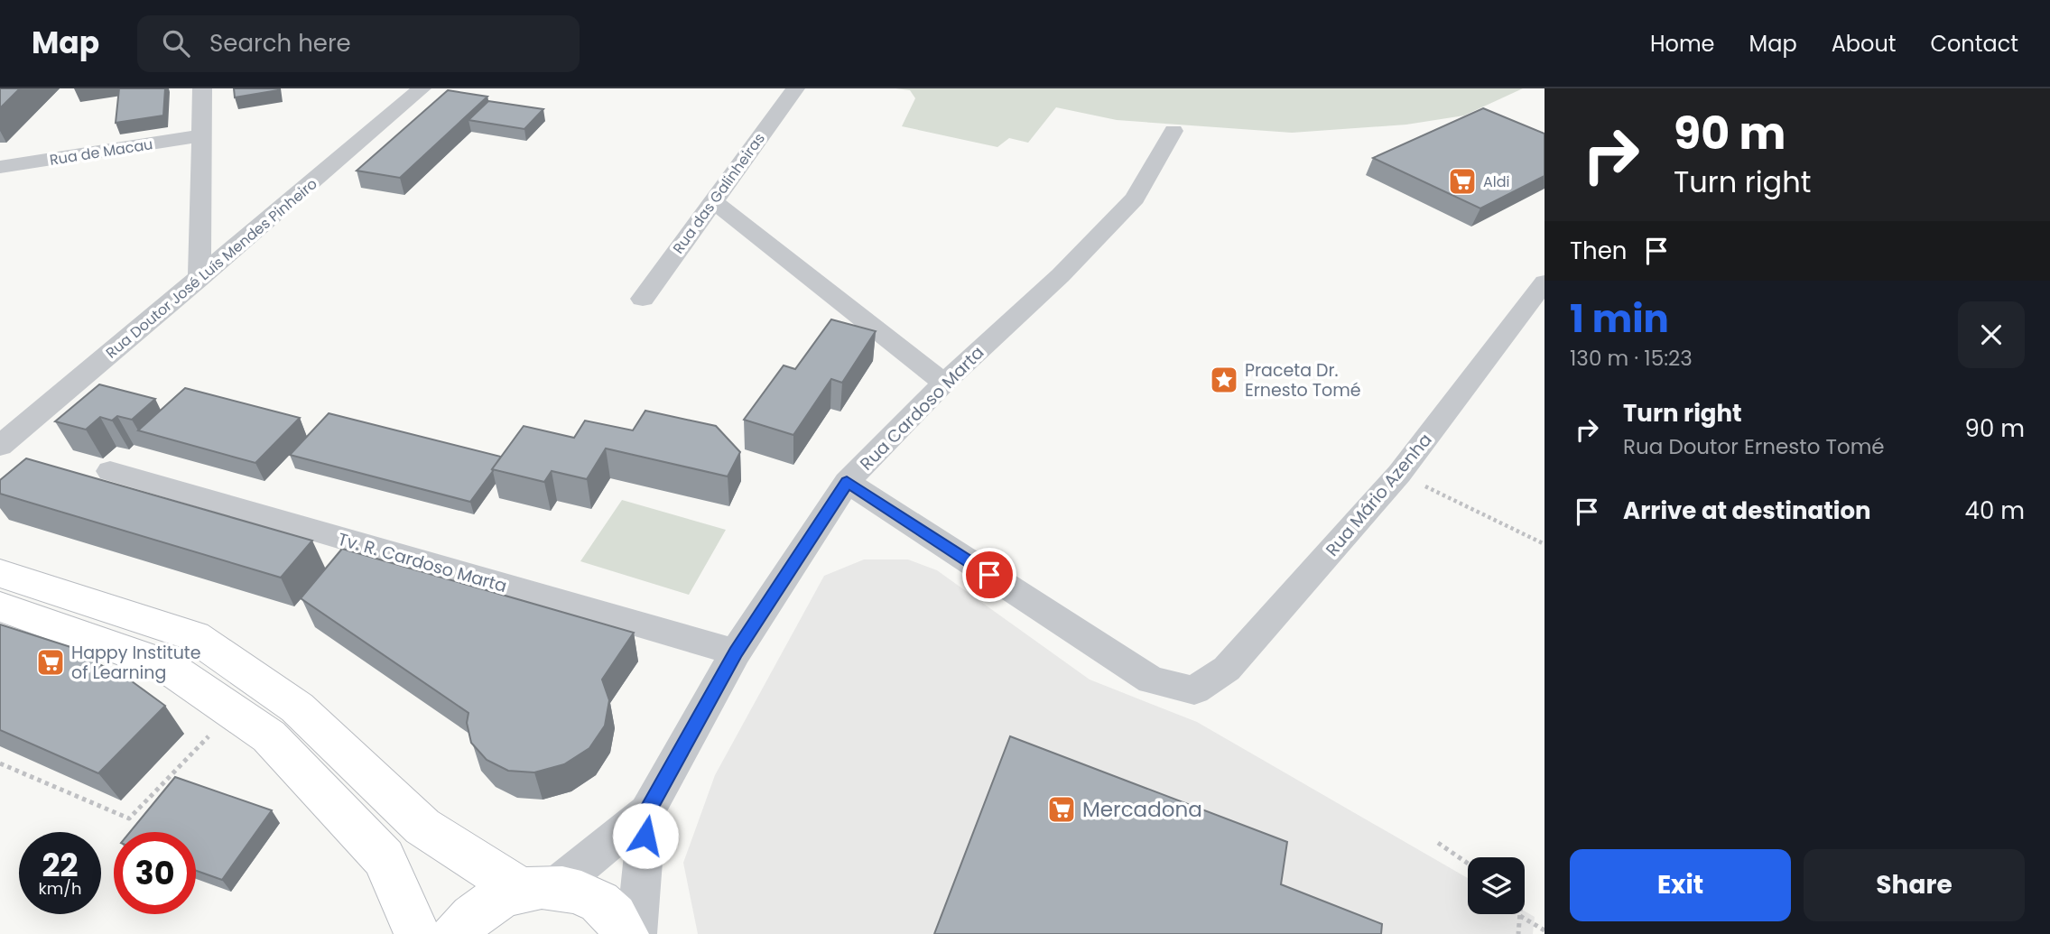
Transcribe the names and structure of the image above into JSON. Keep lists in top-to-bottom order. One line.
{"streets":{"street":["Rua de Macau","Rua das Galinheiras","Rua Doutor José Luís Mendes Pinheiro","Rua Cardoso Marta","Rua Mário Azenha","Tv. R. Cardoso Marta"]},"crossings":[["Rua Cardoso Marta","Rua Mário Azenha"],["Rua Cardoso Marta","Tv. R. Cardoso Marta"]],"places":{"supermarket":["Aldi","Happy Institute of Learning","Mercadona"],"place":["Praceta Dr. Ernesto Tomé"]},"page":{"header":"Map","search":"Search here","nav":["Home","Map","About","Contact"],"turn":["90 m","Turn right"],"then":"Then","heading":["1 min","130 m · 15:23"],"list":[{"name":"Turn right","note":"Rua Doutor Ernesto Tomé","value":"90 m"},{"name":"Arrive at destination","value":"40 m"}],"speed":"22 km/h","limit":"30","buttons":["Exit","Share"]}}
